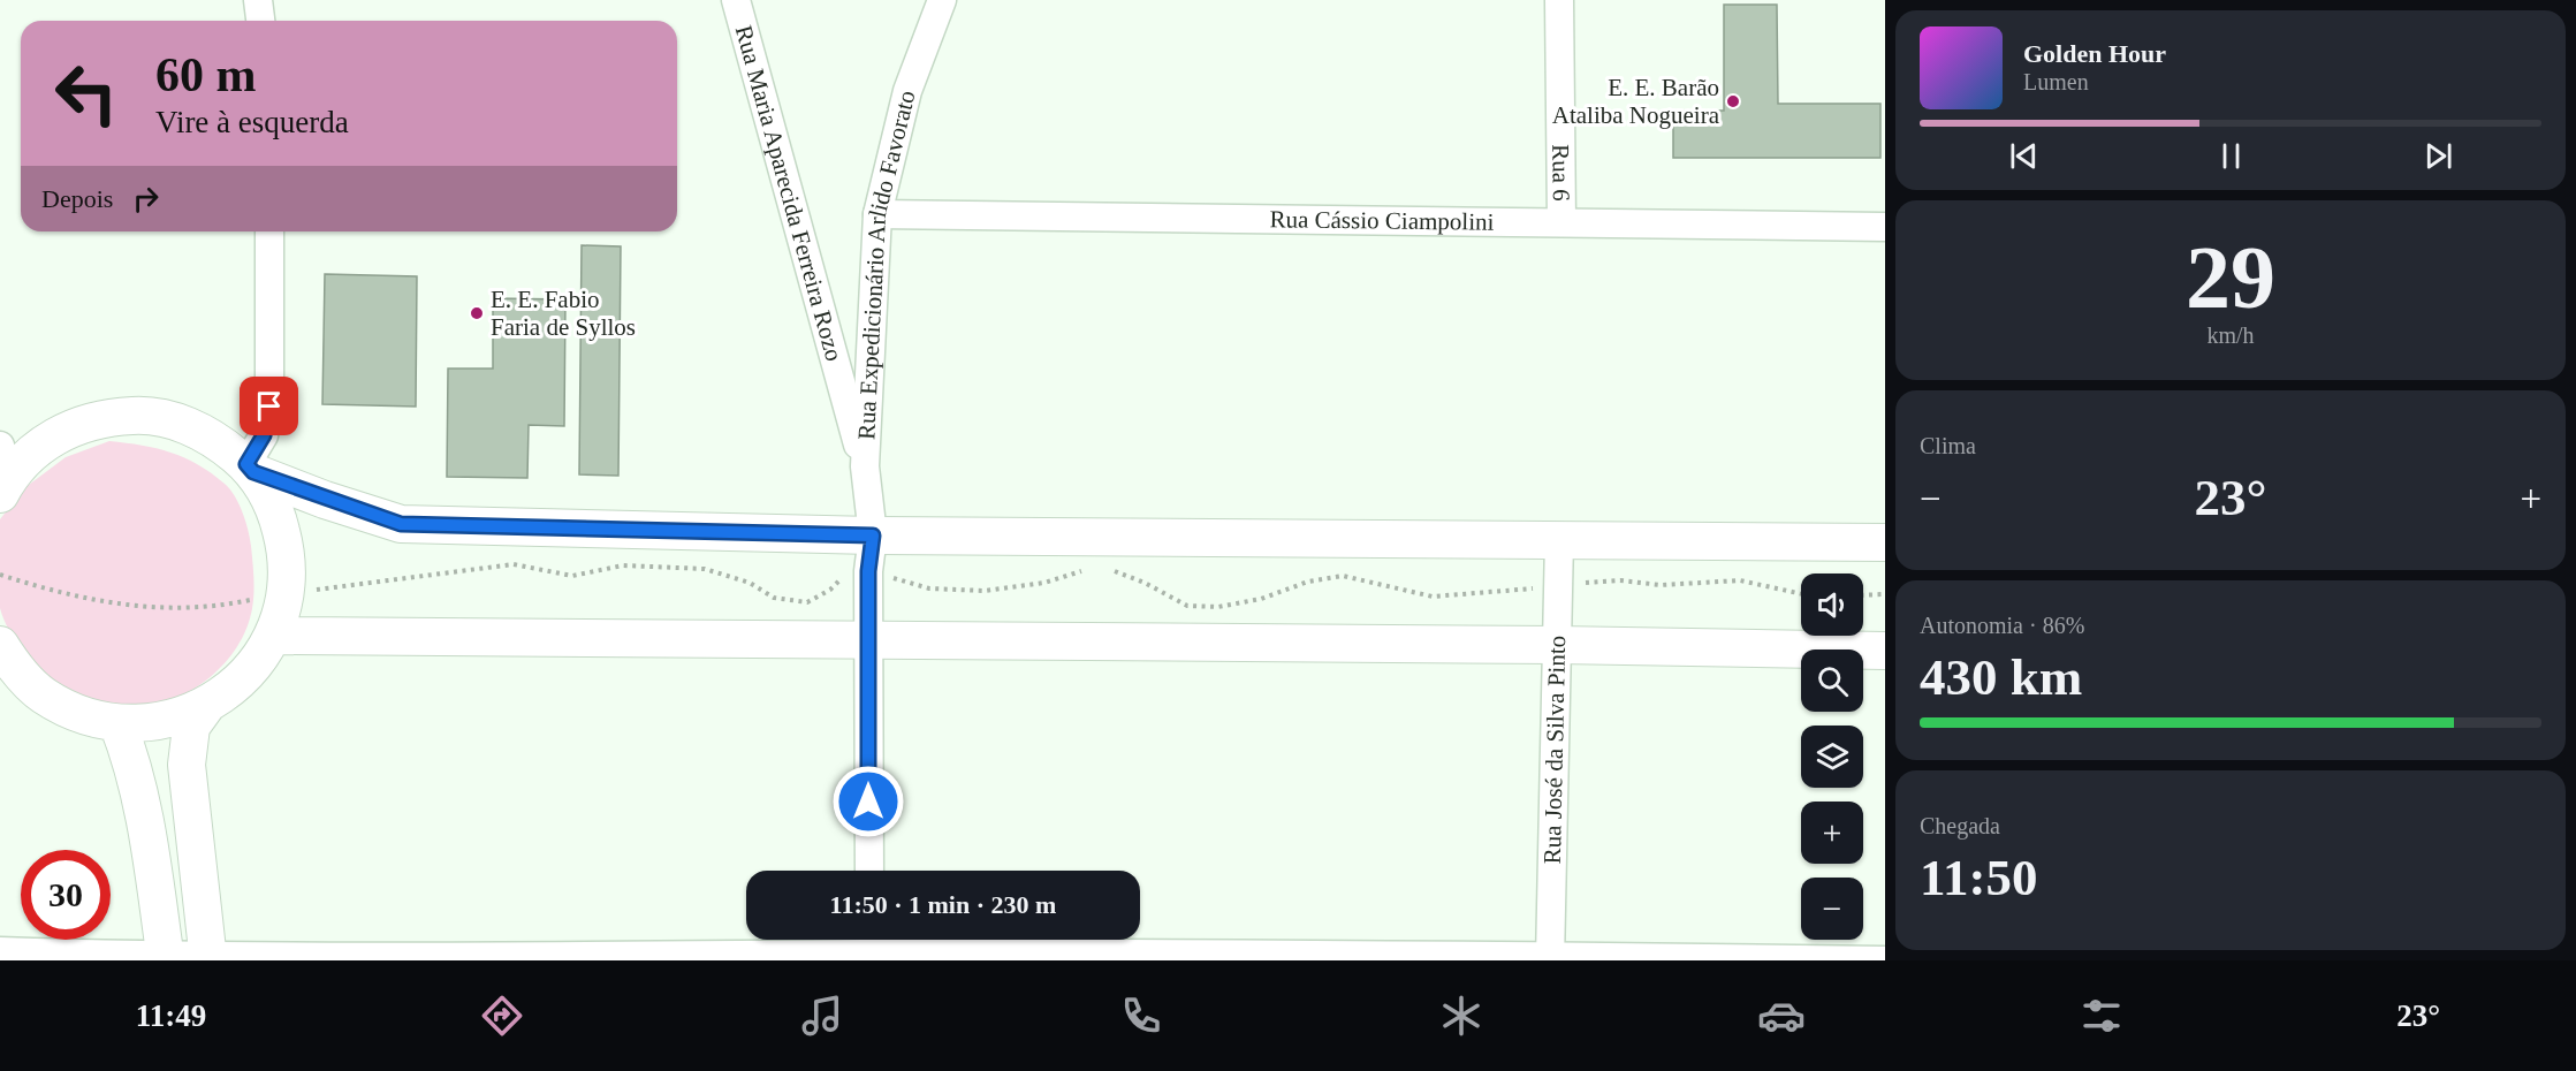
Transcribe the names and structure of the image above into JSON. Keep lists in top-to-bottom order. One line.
{"streets":{"street":["Rua 6","Rua Maria Aparecida Ferreira Rozo","Rua Cássio Ciampolini","Rua Expedicionário Arlido Favorato","Rua José da Silva Pinto"]},"crossings":[["Rua 6","Rua Cássio Ciampolini"],["Rua Maria Aparecida Ferreira Rozo","Rua Expedicionário Arlido Favorato"],["Rua Cássio Ciampolini","Rua Expedicionário Arlido Favorato"]],"places":["E. E. Barão Ataliba Nogueira","E. E. Fabio Faria de Syllos"],"page":{"turn":["60 m","Vire à esquerda"],"song":["Golden Hour","Lumen"],"then":"Depois","tile":[["29","km/h"],"Clima",["Autonomia · 86%","430 km"],["Chegada","11:50"]],"heat":["−","23°","+"],"map_buttons":["+","−"],"limit":"30","trip":"11:50 · 1 min · 230 m","tabs":["11:49","23°"]}}
